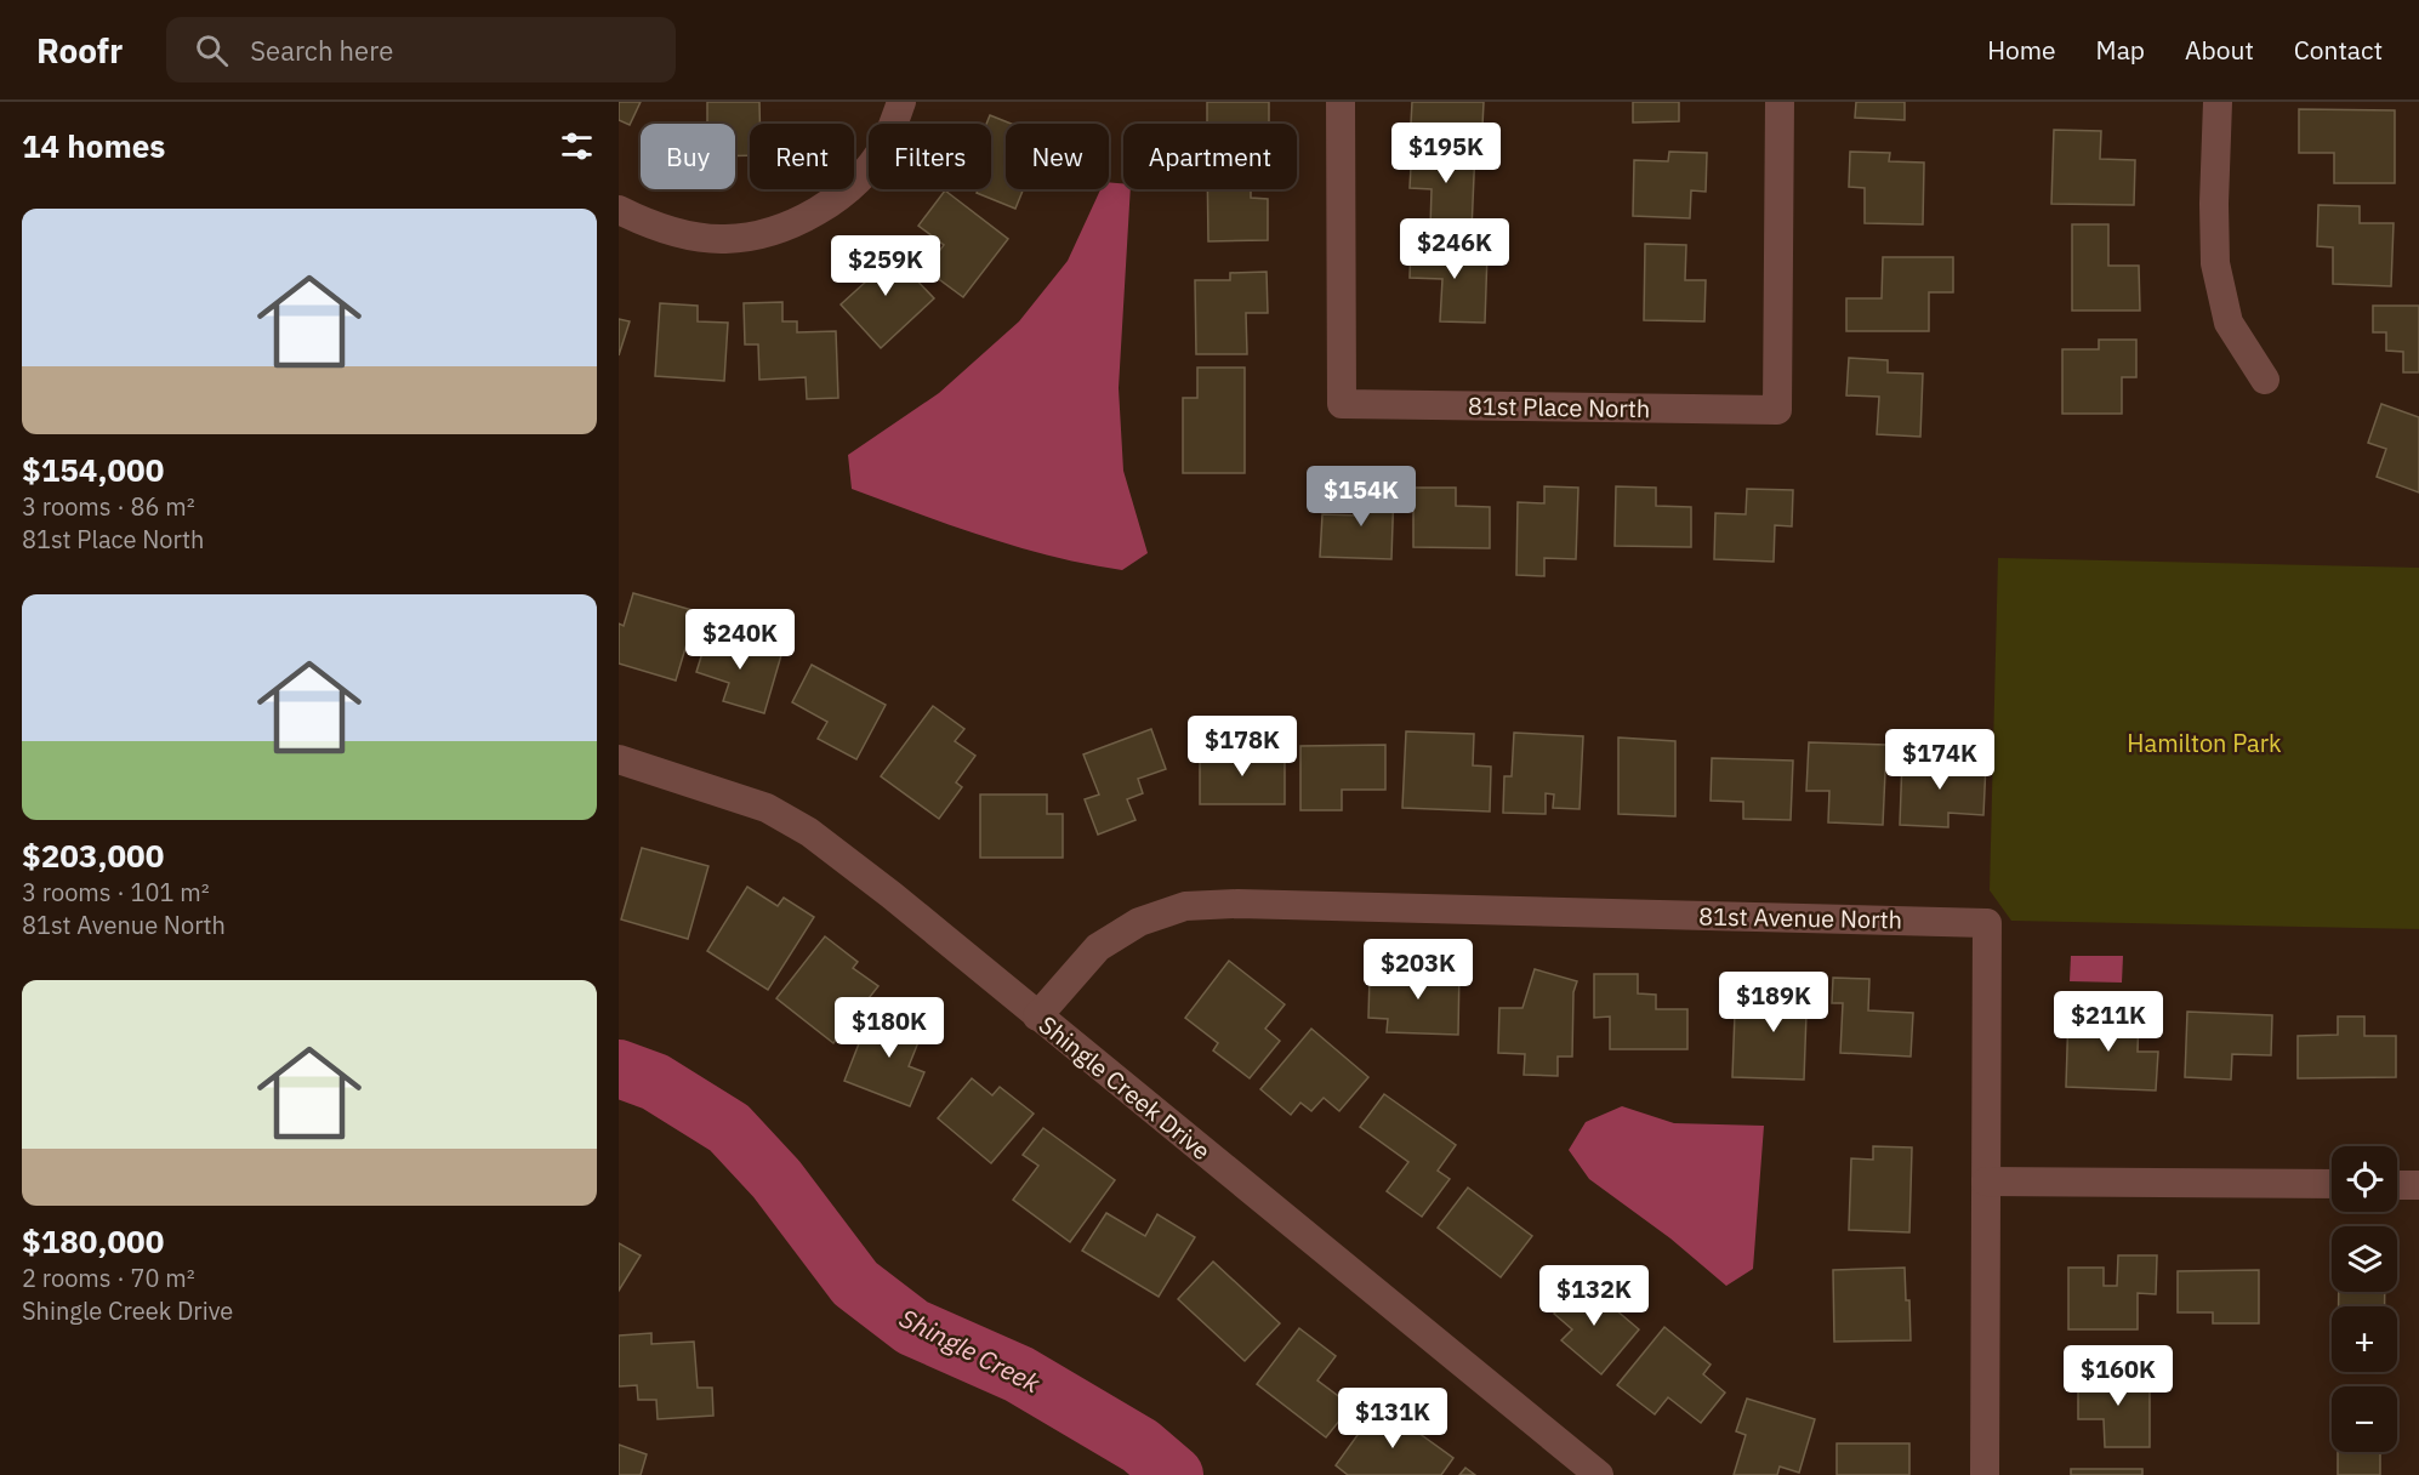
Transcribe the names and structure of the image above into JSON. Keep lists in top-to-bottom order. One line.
{"streets":{"street":["81st Place North","81st Avenue North","Shingle Creek Drive"]},"crossings":[["81st Avenue North","Shingle Creek Drive"]],"water":["Shingle Creek"],"parks":["Hamilton Park"],"page":{"header":"Roofr","search":"Search here","nav":["Home","Map","About","Contact"],"heading":"14 homes","price":["$195K","$246K","$259K","$154K","$240K","$178K","$174K","$203K","$189K","$211K","$180K","$132K","$160K","$131K"],"chip":["Buy","Rent","Filters","New","Apartment"],"list":[{"name":"$154,000","note":"3 rooms · 86 m² · 81st Place North"},{"name":"$203,000","note":"3 rooms · 101 m² · 81st Avenue North"},{"name":"$180,000","note":"2 rooms · 70 m² · Shingle Creek Drive"}],"map_buttons":["+","−"]}}
